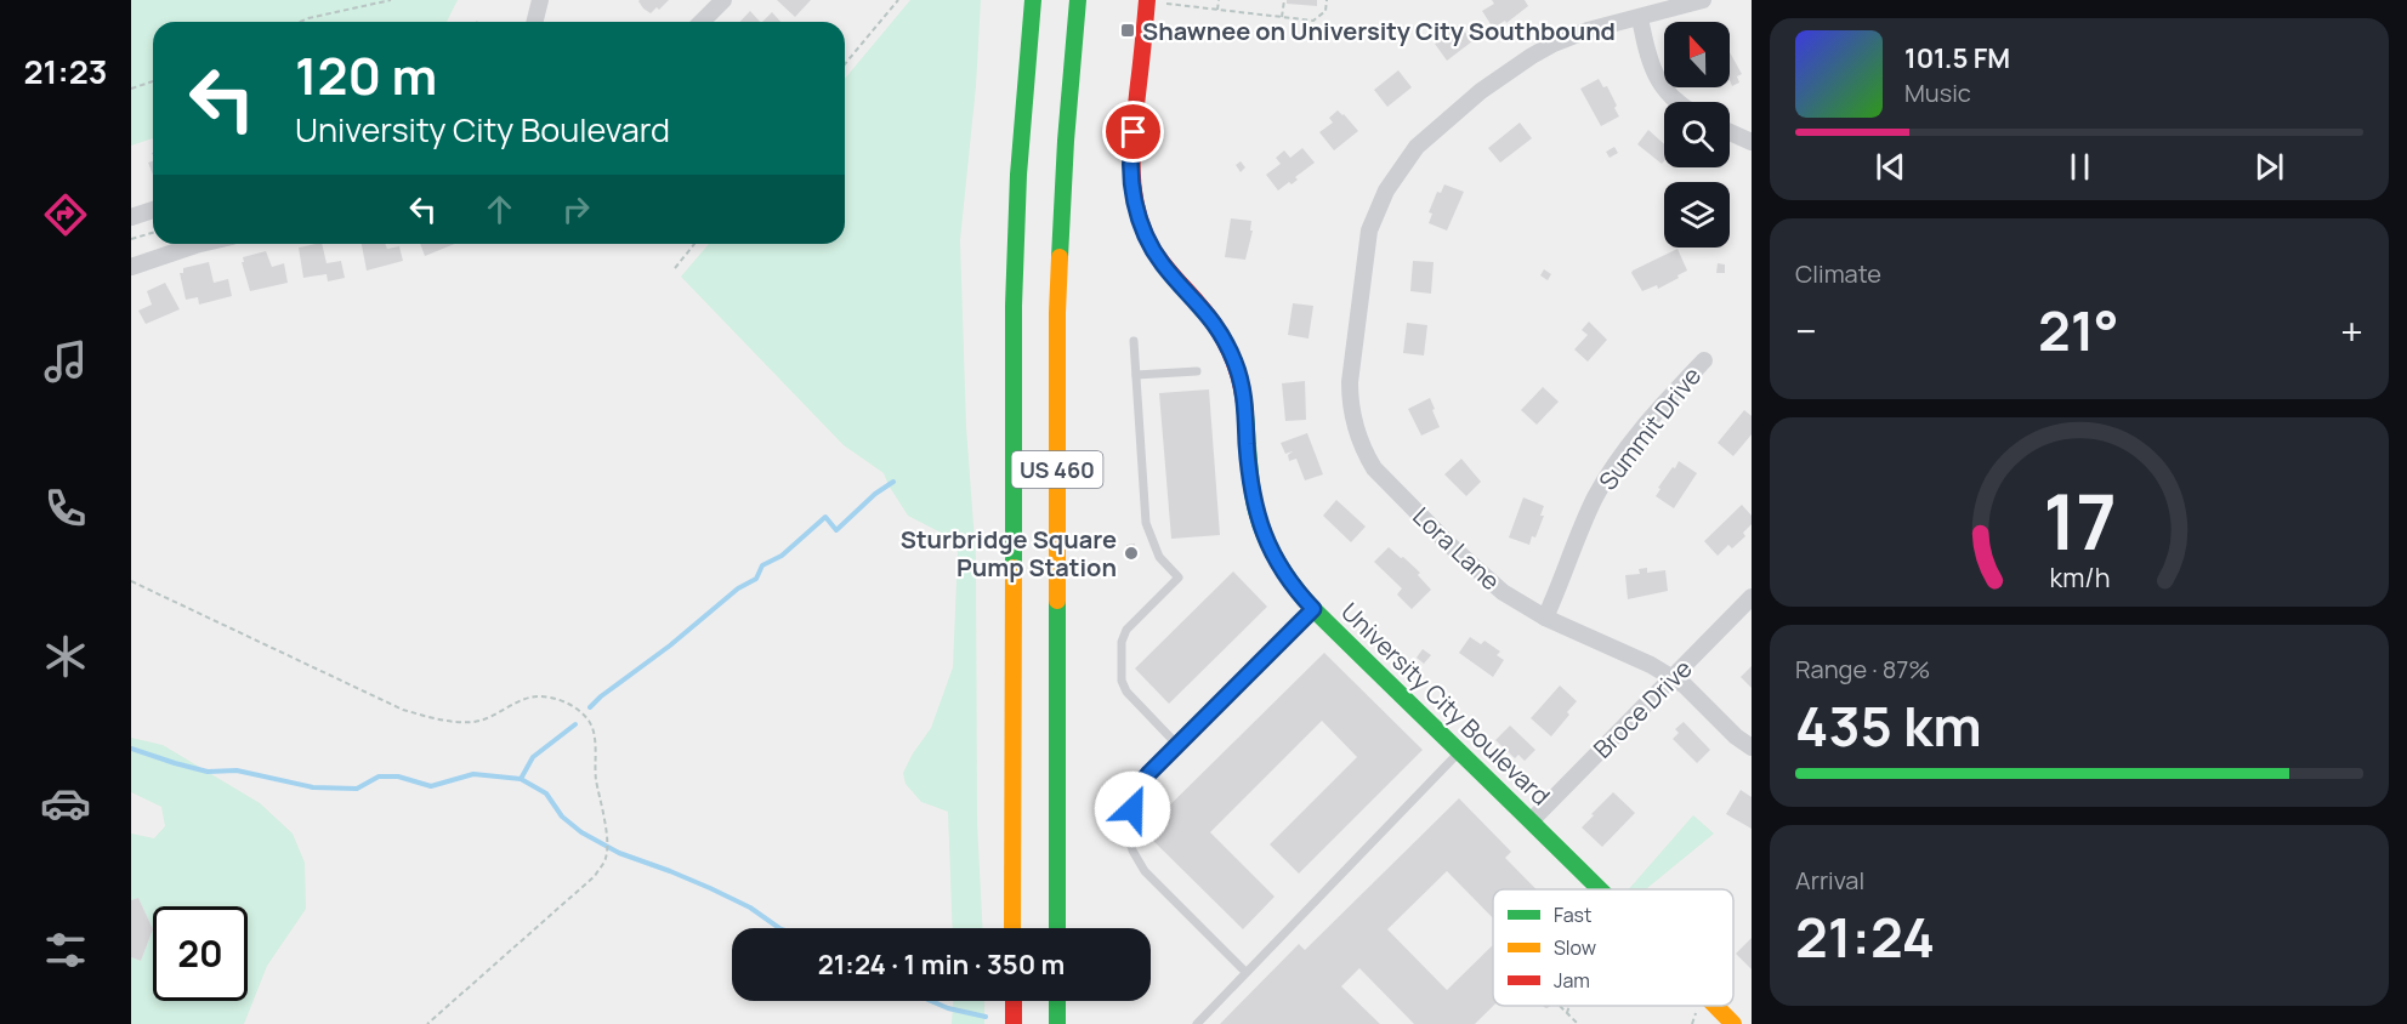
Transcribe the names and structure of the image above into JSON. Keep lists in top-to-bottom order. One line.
{"streets":{"main road":["US 460","University City Boulevard"],"street":["Summit Drive","Lora Lane","Broce Drive"]},"crossings":[["Summit Drive","Lora Lane"],["Lora Lane","Broce Drive"],["University City Boulevard","Broce Drive"]],"places":{"transit":["Shawnee on University City Southbound"],"other":["Sturbridge Square Pump Station"]},"legend":["Fast","Slow","Jam"],"north":"top","page":{"tabs":"21:23","turn":["120 m","University City Boulevard"],"song":["101.5 FM","Music"],"tile":["Climate",["Range · 87%","435 km"],["Arrival","21:24"]],"heat":["−","21°","+"],"limit":"20","trip":"21:24 · 1 min · 350 m","gauge":["17","km/h"]}}
